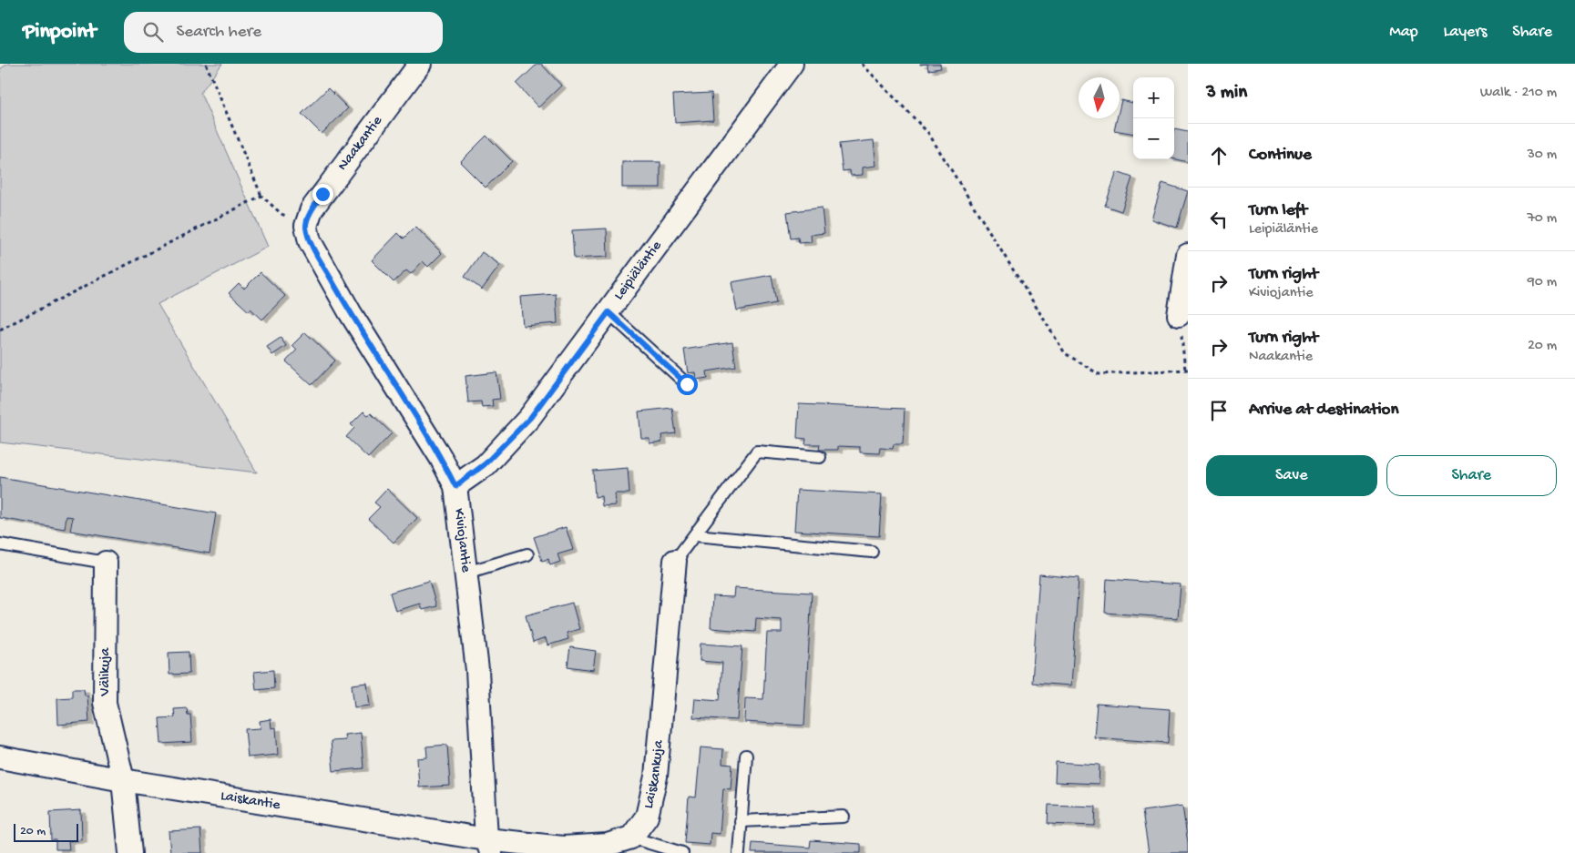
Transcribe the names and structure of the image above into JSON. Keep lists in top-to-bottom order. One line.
{"streets":{"street":["Naakantie","Leipiäläntie","Kiviojantie","Välikuja","Laiskankuja","Laiskantie"]},"crossings":[["Naakantie","Kiviojantie"],["Leipiäläntie","Kiviojantie"],["Kiviojantie","Laiskantie"],["Välikuja","Laiskantie"]],"scale_bar":"20 m","north":"bottom","page":{"header":"Pinpoint","search":"Search here","nav":["Map","Layers","Share"],"heading":["3 min","Walk · 210 m"],"map_buttons":["+","−"],"list":[["Continue","30 m"],["Turn left","Leipiäläntie","70 m"],["Turn right","Kiviojantie","90 m"],["Turn right","Naakantie","20 m"],"Arrive at destination"],"buttons":["Save","Share"],"scale":"20 m"}}
